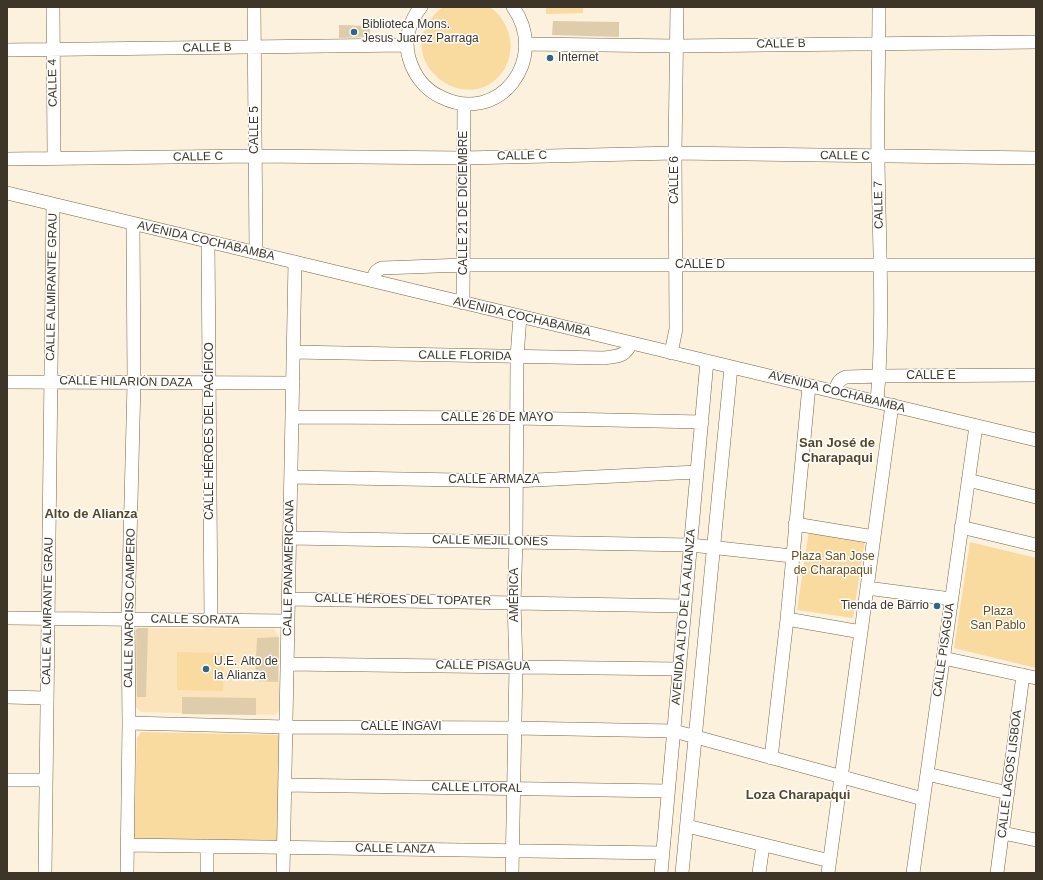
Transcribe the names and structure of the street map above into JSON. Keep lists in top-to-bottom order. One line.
{"streets":{"street":["CALLE B","CALLE 4","CALLE 5","CALLE C","CALLE 6","CALLE 21 DE DICIEMBRE","CALLE 7","AVENIDA COCHABAMBA","CALLE D","CALLE ALMIRANTE GRAU","CALLE FLORIDA","CALLE E","CALLE HILARIÓN DAZA","CALLE 26 DE MAYO","CALLE HÉROES DEL PACÍFICO","CALLE ARMAZA","CALLE MEJILLONES","CALLE PANAMERICANA","AMÉRICA","CALLE HÉROES DEL TOPATER","CALLE NARCISO CAMPERO","AVENIDA ALTO DE LA ALIANZA","CALLE SORATA","CALLE PISAGUA","CALLE INGAVI","CALLE LAGOS LISBOA","CALLE LITORAL","CALLE LANZA"]},"crossings":[["CALLE B","CALLE 4"],["CALLE B","CALLE 5"],["CALLE B","CALLE 6"],["CALLE B","CALLE 7"],["CALLE 4","CALLE C"],["CALLE 5","CALLE C"],["CALLE 5","AVENIDA COCHABAMBA"],["CALLE C","CALLE 6"],["CALLE C","CALLE 21 DE DICIEMBRE"],["CALLE C","CALLE 7"],["CALLE 6","AVENIDA COCHABAMBA"],["CALLE 6","CALLE D"],["CALLE 21 DE DICIEMBRE","AVENIDA COCHABAMBA"],["CALLE 21 DE DICIEMBRE","CALLE D"],["CALLE 7","AVENIDA COCHABAMBA"],["CALLE 7","CALLE D"],["CALLE 7","CALLE E"],["AVENIDA COCHABAMBA","CALLE D"],["AVENIDA COCHABAMBA","CALLE ALMIRANTE GRAU"],["AVENIDA COCHABAMBA","CALLE FLORIDA"],["AVENIDA COCHABAMBA","CALLE E"],["AVENIDA COCHABAMBA","CALLE HÉROES DEL PACÍFICO"],["AVENIDA COCHABAMBA","CALLE PANAMERICANA"],["AVENIDA COCHABAMBA","AMÉRICA"],["AVENIDA COCHABAMBA","CALLE NARCISO CAMPERO"],["AVENIDA COCHABAMBA","AVENIDA ALTO DE LA ALIANZA"],["AVENIDA COCHABAMBA","CALLE PISAGUA"],["CALLE ALMIRANTE GRAU","CALLE HILARIÓN DAZA"],["CALLE ALMIRANTE GRAU","CALLE SORATA"],["CALLE FLORIDA","CALLE PANAMERICANA"],["CALLE FLORIDA","AMÉRICA"],["CALLE HILARIÓN DAZA","CALLE HÉROES DEL PACÍFICO"],["CALLE HILARIÓN DAZA","CALLE PANAMERICANA"],["CALLE HILARIÓN DAZA","CALLE NARCISO CAMPERO"],["CALLE 26 DE MAYO","CALLE PANAMERICANA"],["CALLE 26 DE MAYO","AMÉRICA"],["CALLE 26 DE MAYO","AVENIDA ALTO DE LA ALIANZA"],["CALLE HÉROES DEL PACÍFICO","CALLE SORATA"],["CALLE ARMAZA","CALLE PANAMERICANA"],["CALLE ARMAZA","AMÉRICA"],["CALLE ARMAZA","AVENIDA ALTO DE LA ALIANZA"],["CALLE MEJILLONES","CALLE PANAMERICANA"],["CALLE MEJILLONES","AMÉRICA"],["CALLE MEJILLONES","AVENIDA ALTO DE LA ALIANZA"],["CALLE PANAMERICANA","CALLE HÉROES DEL TOPATER"],["CALLE PANAMERICANA","CALLE SORATA"],["CALLE PANAMERICANA","CALLE PISAGUA"],["CALLE PANAMERICANA","CALLE INGAVI"],["CALLE PANAMERICANA","CALLE LITORAL"],["CALLE PANAMERICANA","CALLE LANZA"],["AMÉRICA","CALLE HÉROES DEL TOPATER"],["AMÉRICA","CALLE PISAGUA"],["AMÉRICA","CALLE INGAVI"],["AMÉRICA","CALLE LITORAL"],["AMÉRICA","CALLE LANZA"],["CALLE HÉROES DEL TOPATER","AVENIDA ALTO DE LA ALIANZA"],["CALLE NARCISO CAMPERO","CALLE SORATA"],["CALLE NARCISO CAMPERO","CALLE INGAVI"],["CALLE NARCISO CAMPERO","CALLE LANZA"],["AVENIDA ALTO DE LA ALIANZA","CALLE PISAGUA"],["AVENIDA ALTO DE LA ALIANZA","CALLE INGAVI"],["AVENIDA ALTO DE LA ALIANZA","CALLE LITORAL"],["AVENIDA ALTO DE LA ALIANZA","CALLE LANZA"],["CALLE PISAGUA","CALLE INGAVI"]],"districts":["San José de Charapaqui","Alto de Alianza","Loza Charapaqui"],"parks":["Plaza San Jose de Charapaqui","Plaza San Pablo"],"places":["Biblioteca Mons. Jesus Juarez Parraga","Internet","Tienda de Barrio","U.E. Alto de la Alianza"]}
